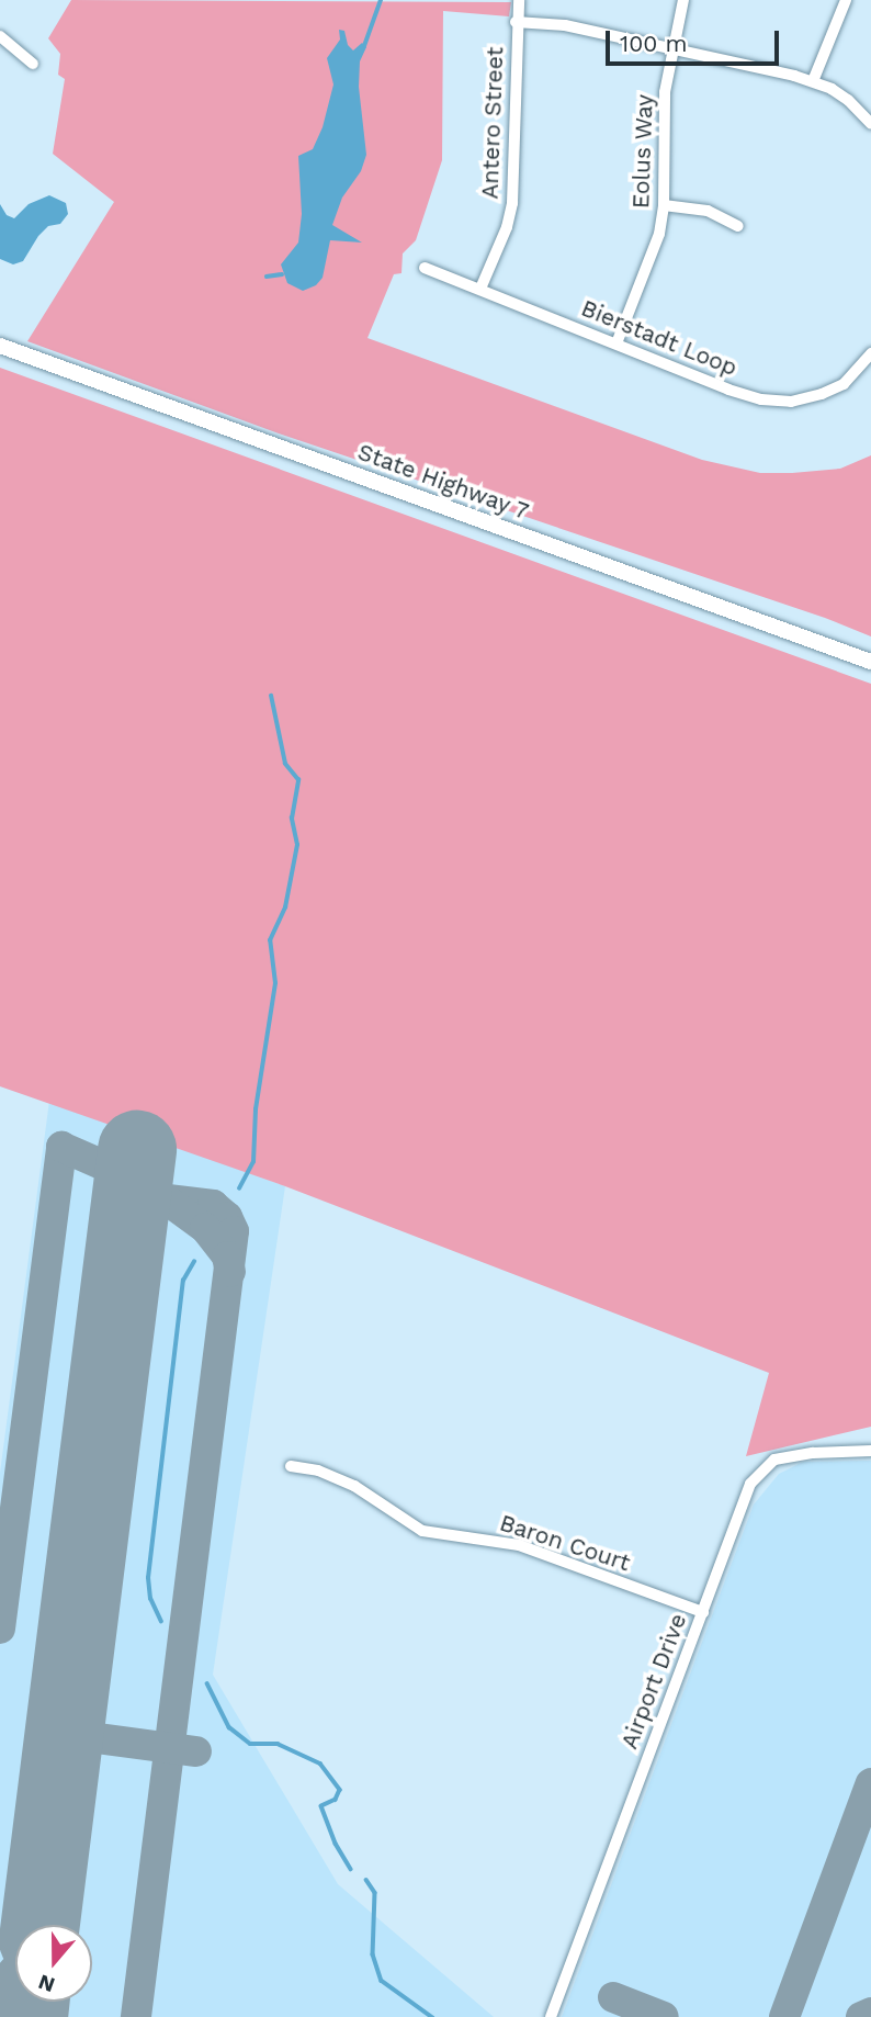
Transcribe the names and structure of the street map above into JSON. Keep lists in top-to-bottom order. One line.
{"streets":{"main road":["State Highway 7"],"street":["Antero Street","Eolus Way","Bierstadt Loop","Baron Court","Airport Drive"]},"crossings":[["Antero Street","Bierstadt Loop"],["Eolus Way","Bierstadt Loop"],["Baron Court","Airport Drive"]],"scale_bar":"100 m","north":"bottom"}
